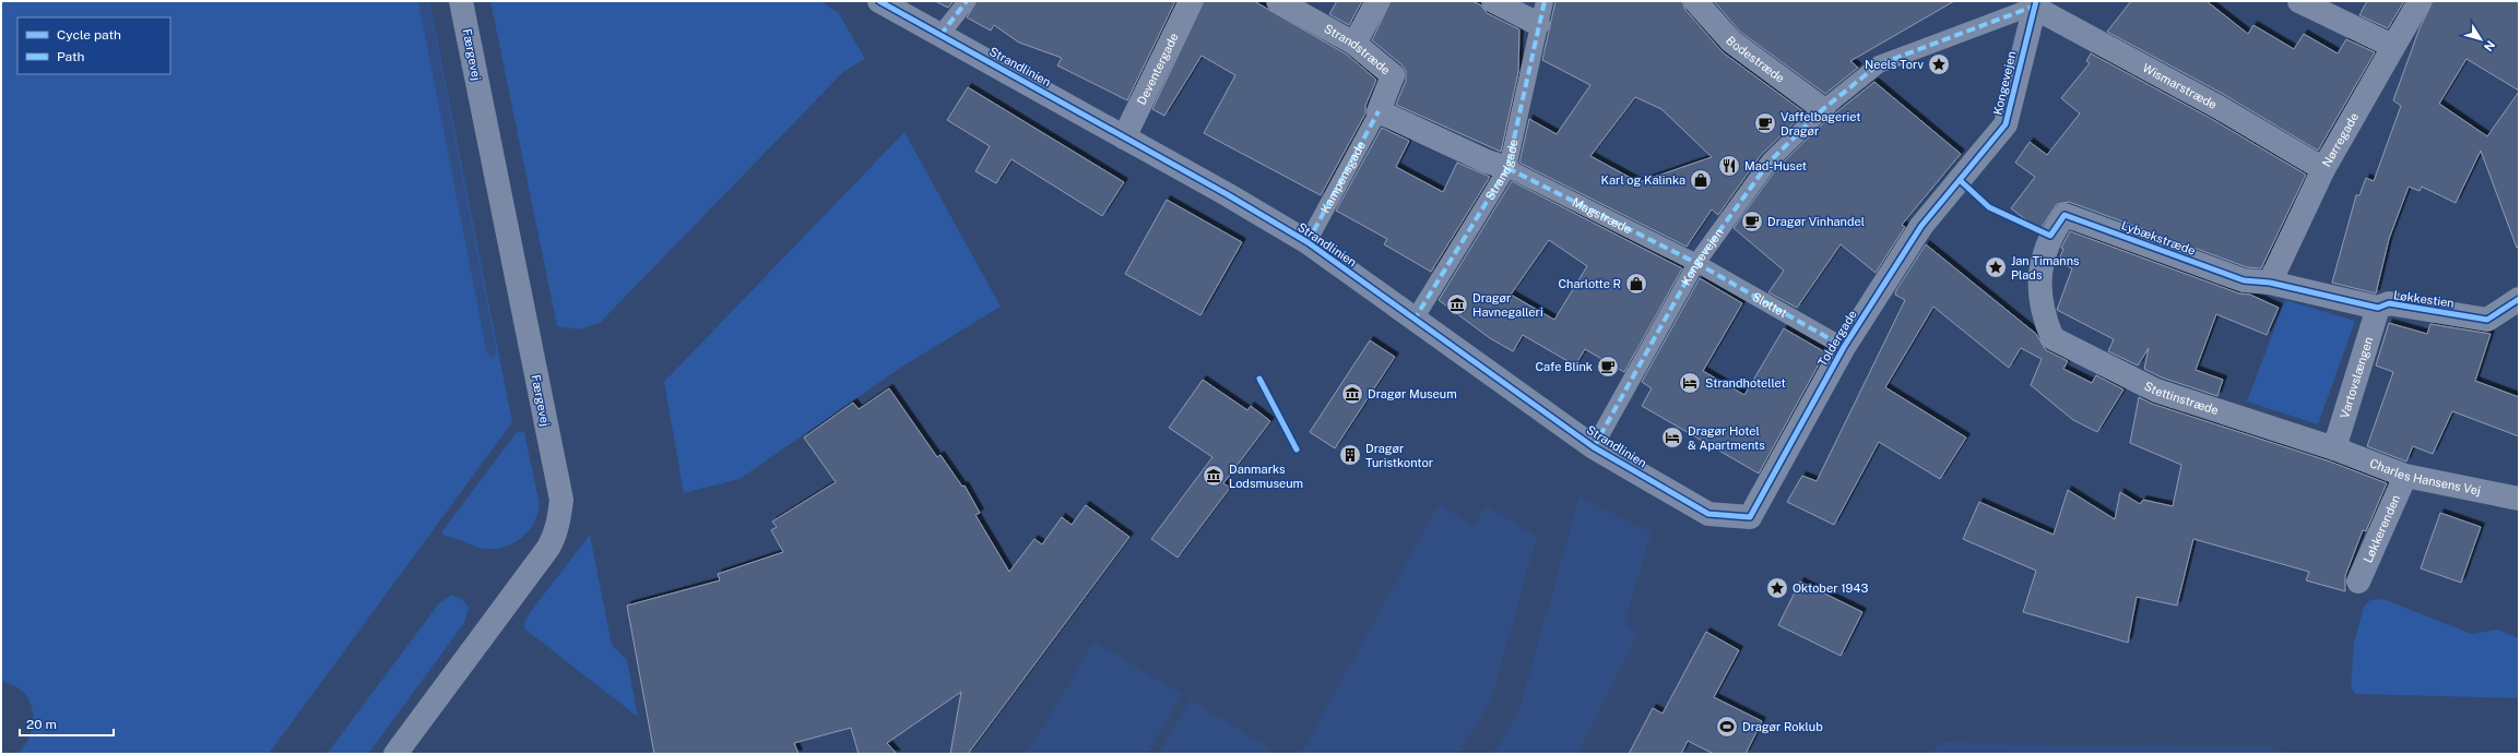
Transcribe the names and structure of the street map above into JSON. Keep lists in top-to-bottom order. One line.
{"streets":{"street":["Strandstræde","Færgevej","Bodestræde","Strandlinien","Deventergade","Kongevejen","Wismarstræde","Nørregade","Strandgade","Kampensgade","Magstræde","Lybækstræde","Løkkestien","Slottet","Toldergade","Vartovslængen","Stettinstræde","Charles Hansens Vej","Løkkerenden"]},"crossings":[["Strandstræde","Kampensgade"],["Bodestræde","Kongevejen"],["Strandlinien","Deventergade"],["Strandlinien","Kongevejen"],["Strandlinien","Strandgade"],["Strandlinien","Kampensgade"],["Strandlinien","Toldergade"],["Kongevejen","Wismarstræde"],["Kongevejen","Magstræde"],["Kongevejen","Slottet"],["Kongevejen","Toldergade"],["Wismarstræde","Nørregade"],["Nørregade","Lybækstræde"],["Nørregade","Løkkestien"],["Strandgade","Magstræde"],["Magstræde","Slottet"],["Lybækstræde","Løkkestien"],["Lybækstræde","Stettinstræde"],["Løkkestien","Vartovslængen"],["Slottet","Toldergade"],["Vartovslængen","Stettinstræde"],["Vartovslængen","Charles Hansens Vej"],["Stettinstræde","Charles Hansens Vej"],["Charles Hansens Vej","Løkkerenden"]],"places":{"place":["Neels Torv","Jan Timanns Plads","Oktober 1943"],"cafe":["Vaffelbageriet Dragør","Dragør Vinhandel","Cafe Blink"],"restaurant":["Mad-Huset"],"shop":["Karl og Kalinka","Charlotte R"],"museum":["Dragør Havnegalleri","Dragør Museum","Danmarks Lodsmuseum"],"hotel":["Strandhotellet","Dragør Hotel & Apartments"],"building":["Dragør Turistkontor"],"sports":["Dragør Roklub"]},"legend":["Cycle path","Path"],"scale_bar":"20 m","north":"bottom right"}
